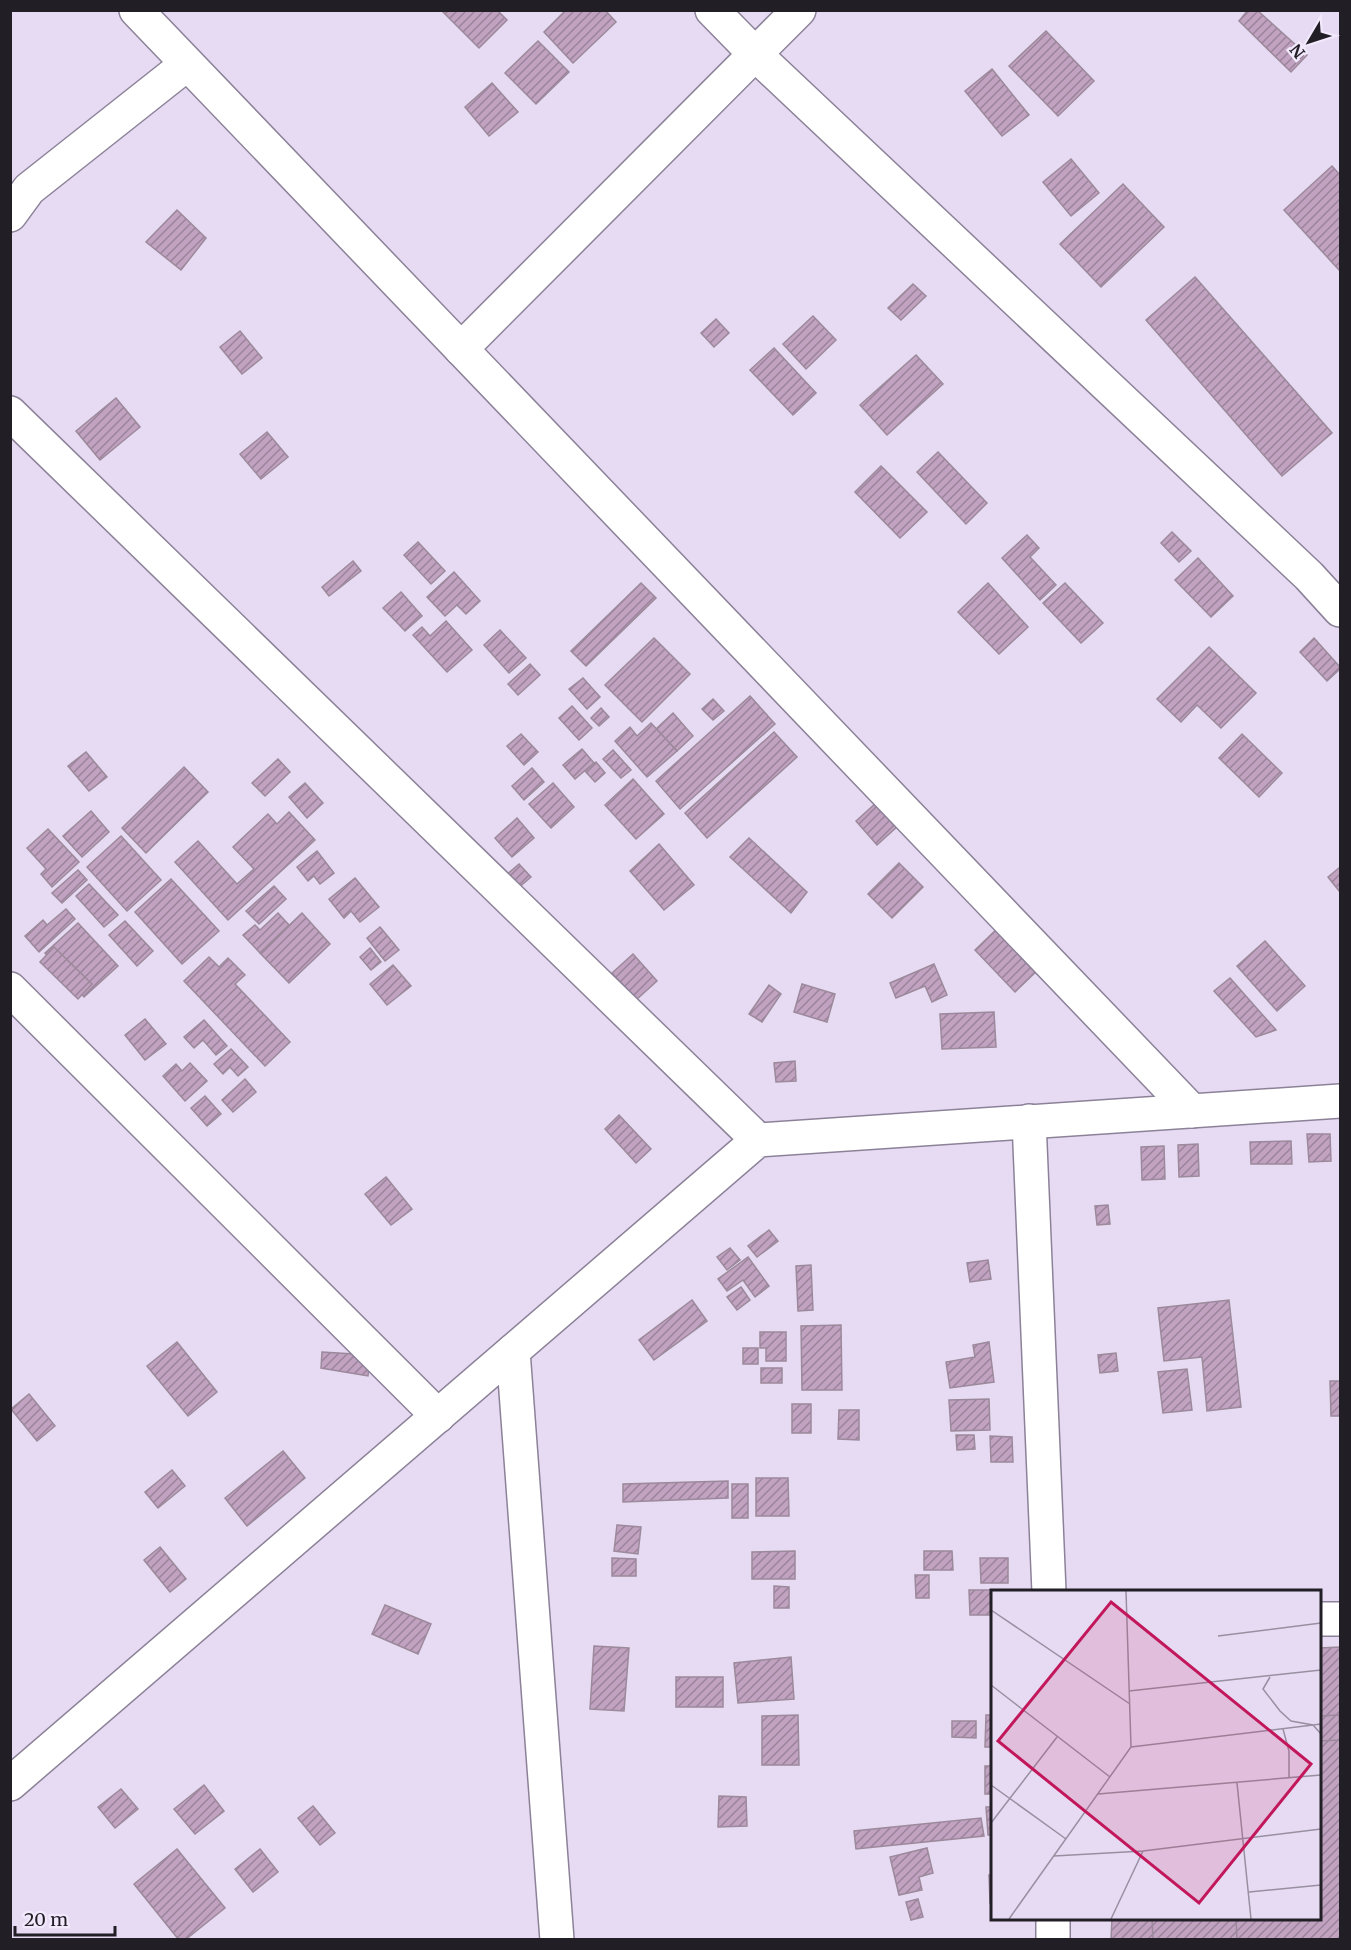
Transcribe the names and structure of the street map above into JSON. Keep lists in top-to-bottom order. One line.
{"scale_bar":"20 m","north":"bottom left"}
